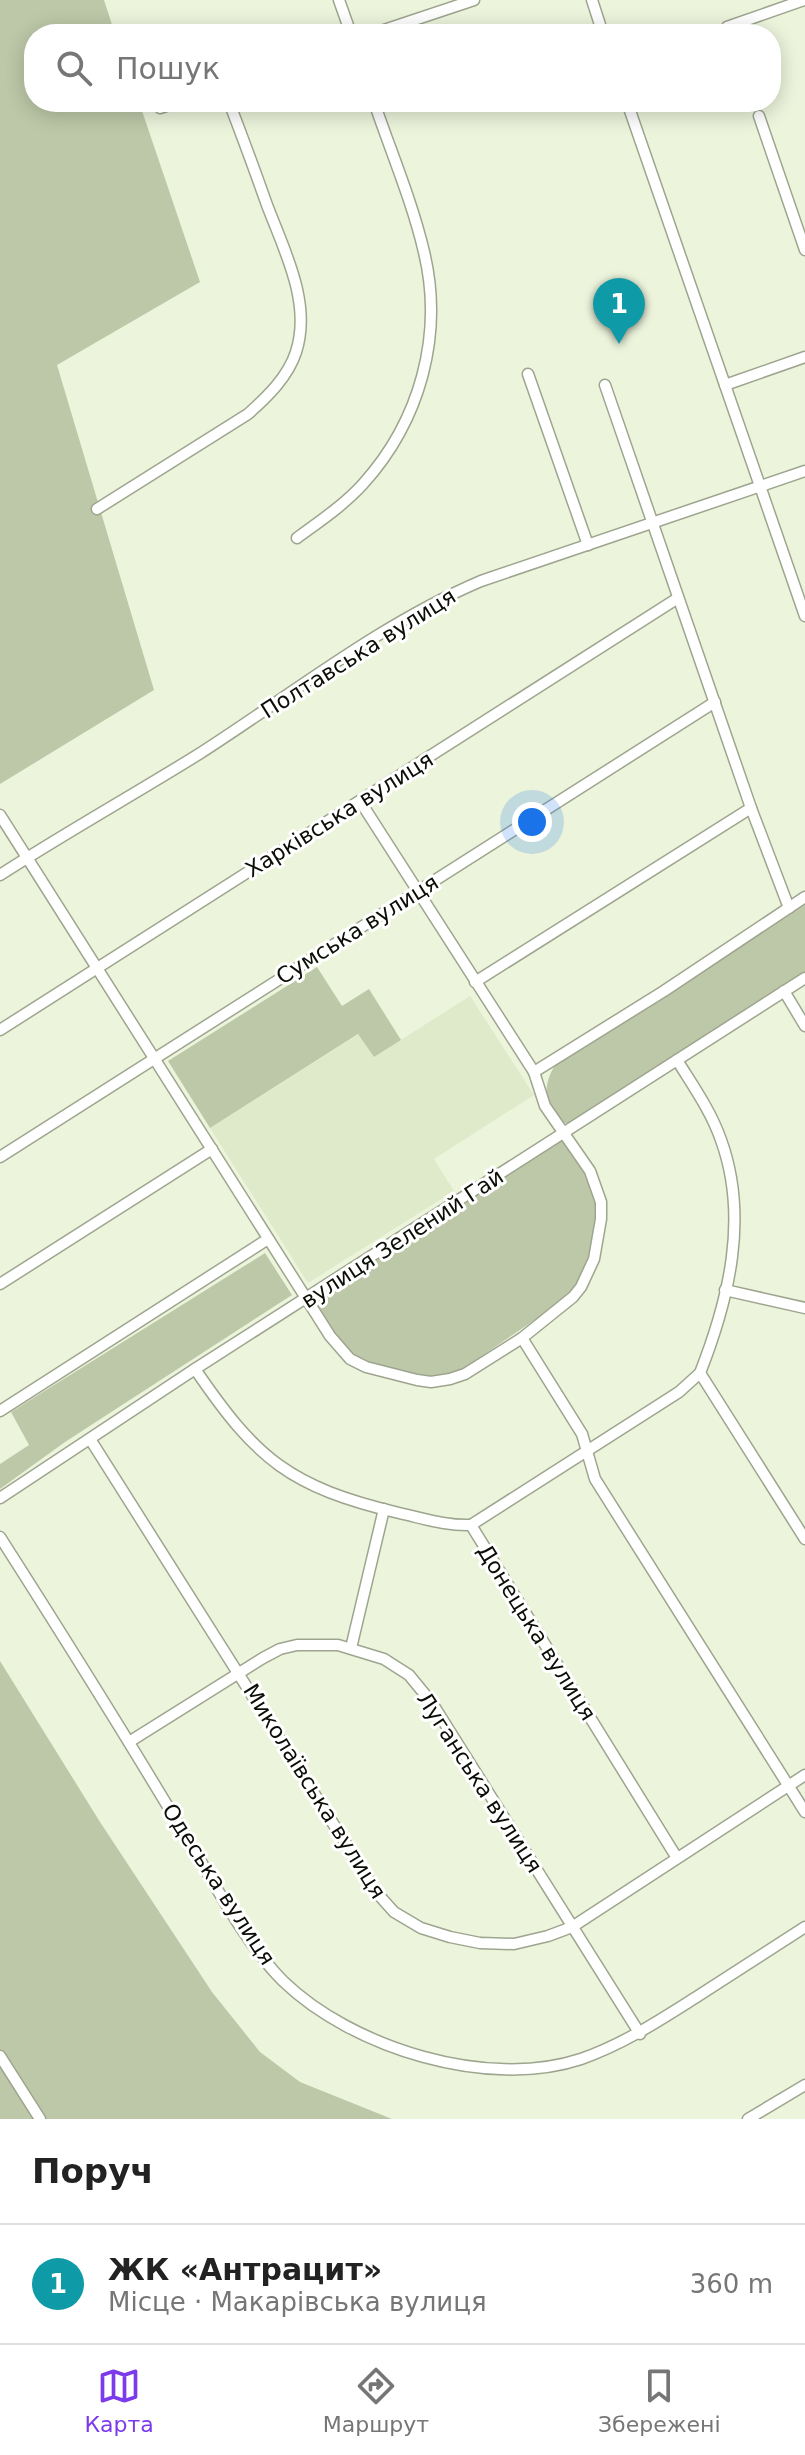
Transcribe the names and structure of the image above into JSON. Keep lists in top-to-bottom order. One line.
{"streets":{"street":["Полтавська вулиця","Харківська вулиця","Сумська вулиця","вулиця Зелений Гай","Донецька вулиця","Луганська вулиця","Миколаївська вулиця","Одеська вулиця"]},"crossings":[["вулиця Зелений Гай","Донецька вулиця"],["вулиця Зелений Гай","Миколаївська вулиця"],["Донецька вулиця","Миколаївська вулиця"],["Луганська вулиця","Миколаївська вулиця"],["Луганська вулиця","Одеська вулиця"]],"page":{"search":"Пошук","pins":"1","heading":"Поруч","list":[{"mark":"1","name":"ЖК «Антрацит»","note":"Місце · Макарівська вулиця","value":"360 m"}],"nav":["Карта","Маршрут","Збережені"]}}
